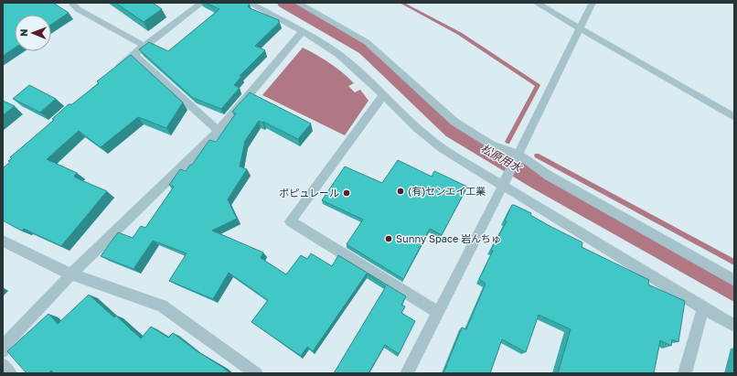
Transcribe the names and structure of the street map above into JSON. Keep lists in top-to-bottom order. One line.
{"water":["松原用水"],"places":["(有)センエイ工業","ポピュレール","Sunny Space 岩んちゅ"],"north":"left"}
